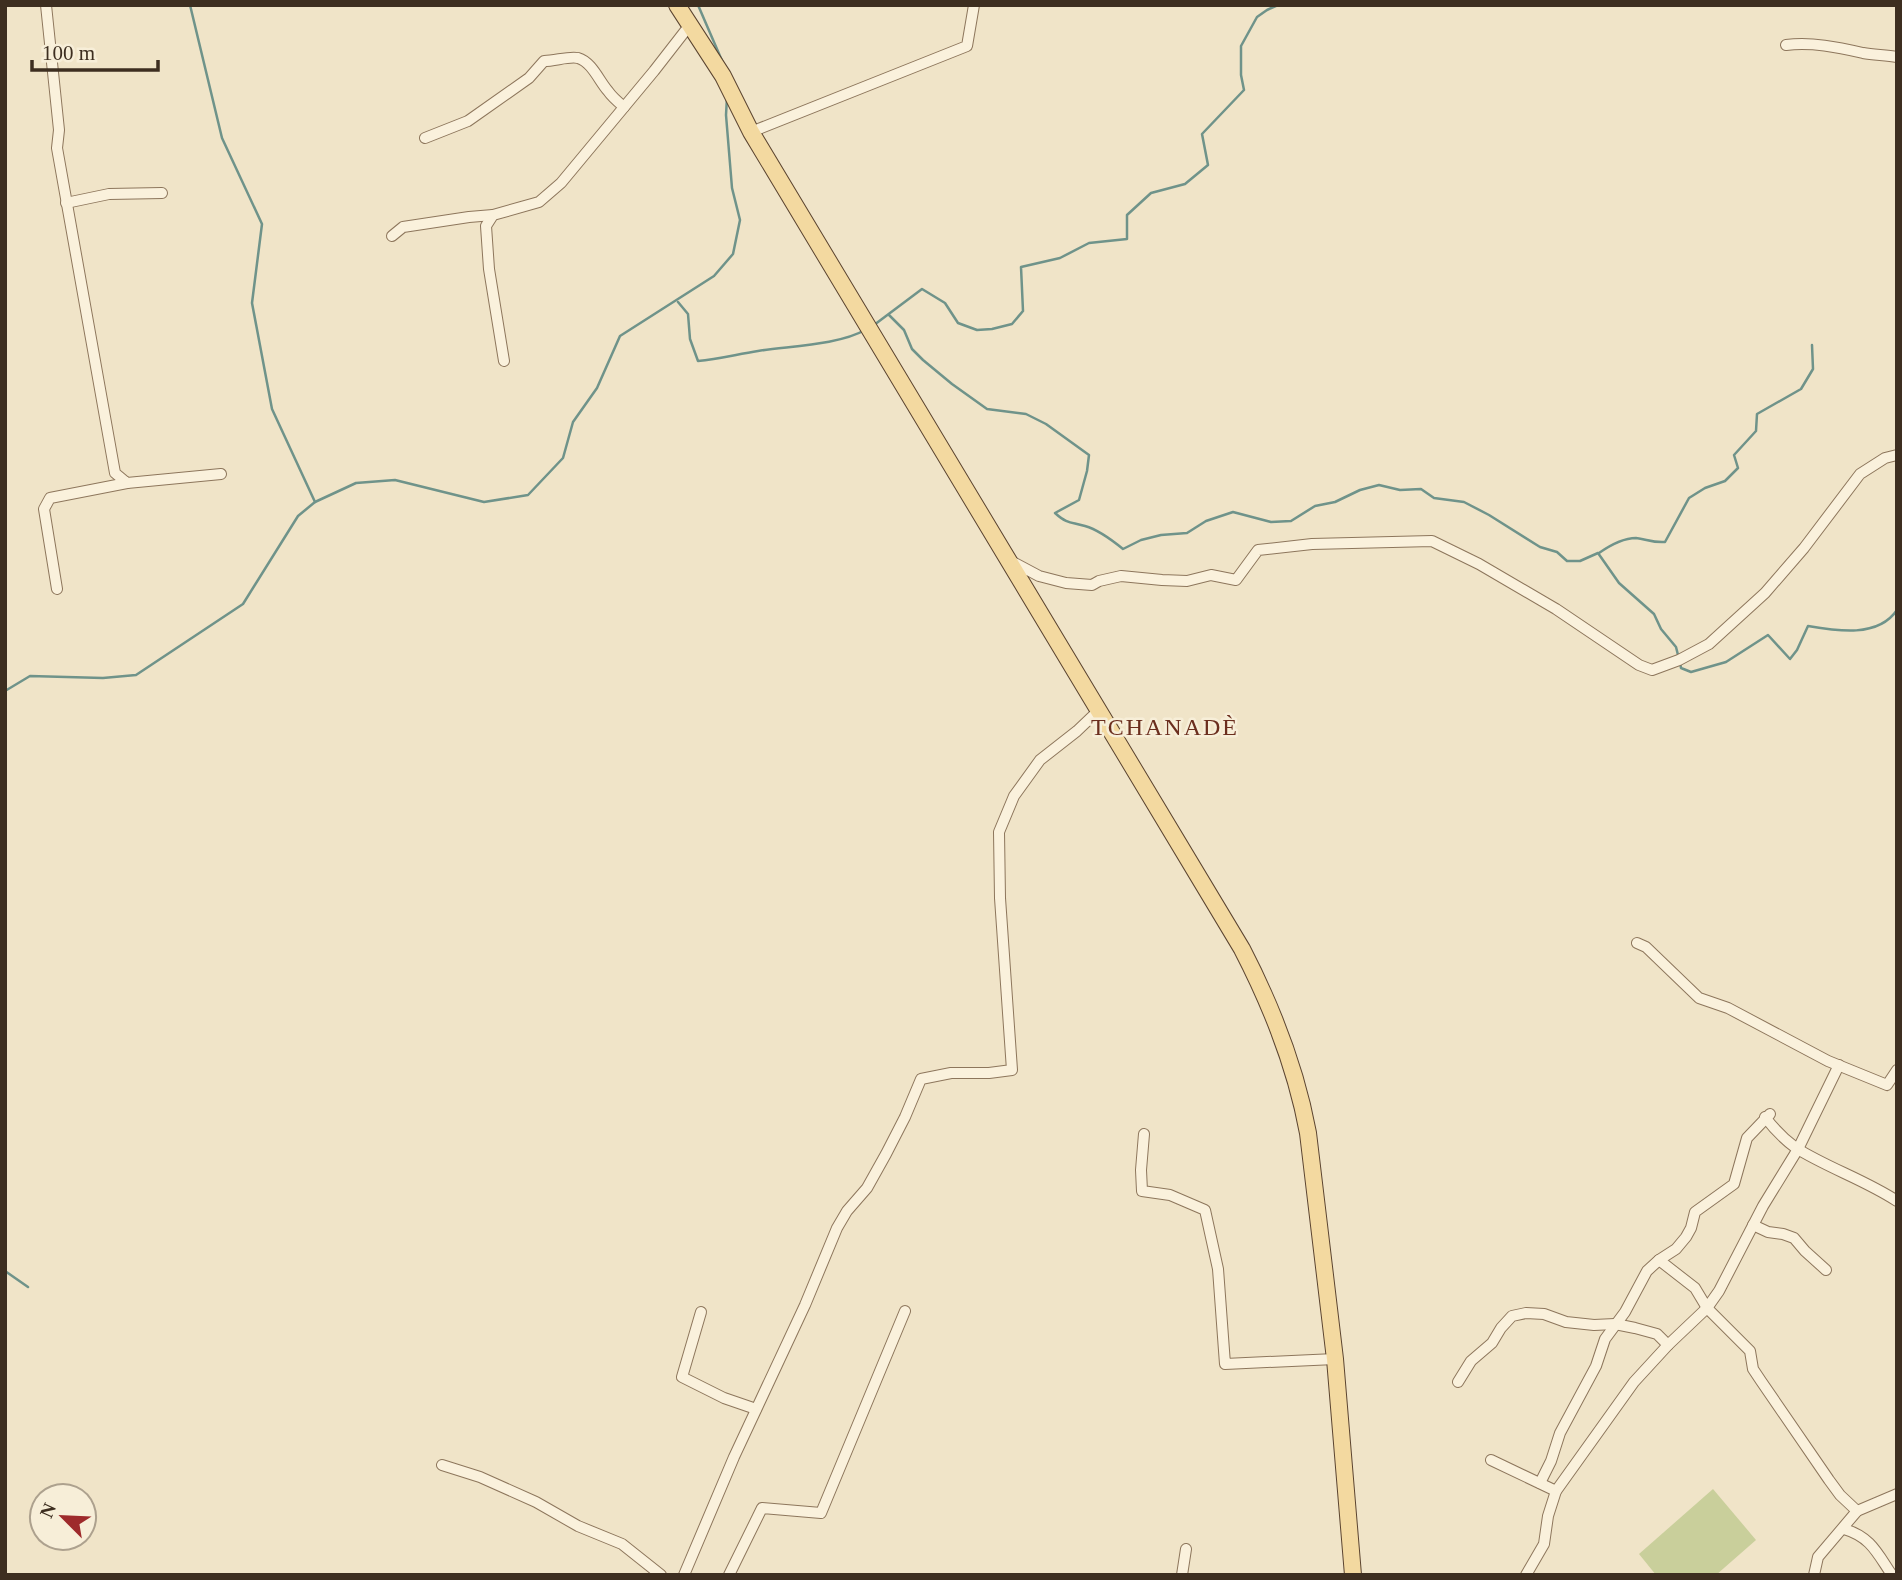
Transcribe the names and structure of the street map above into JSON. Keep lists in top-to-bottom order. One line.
{"districts":["TCHANADÈ"],"scale_bar":"100 m","north":"top left"}
